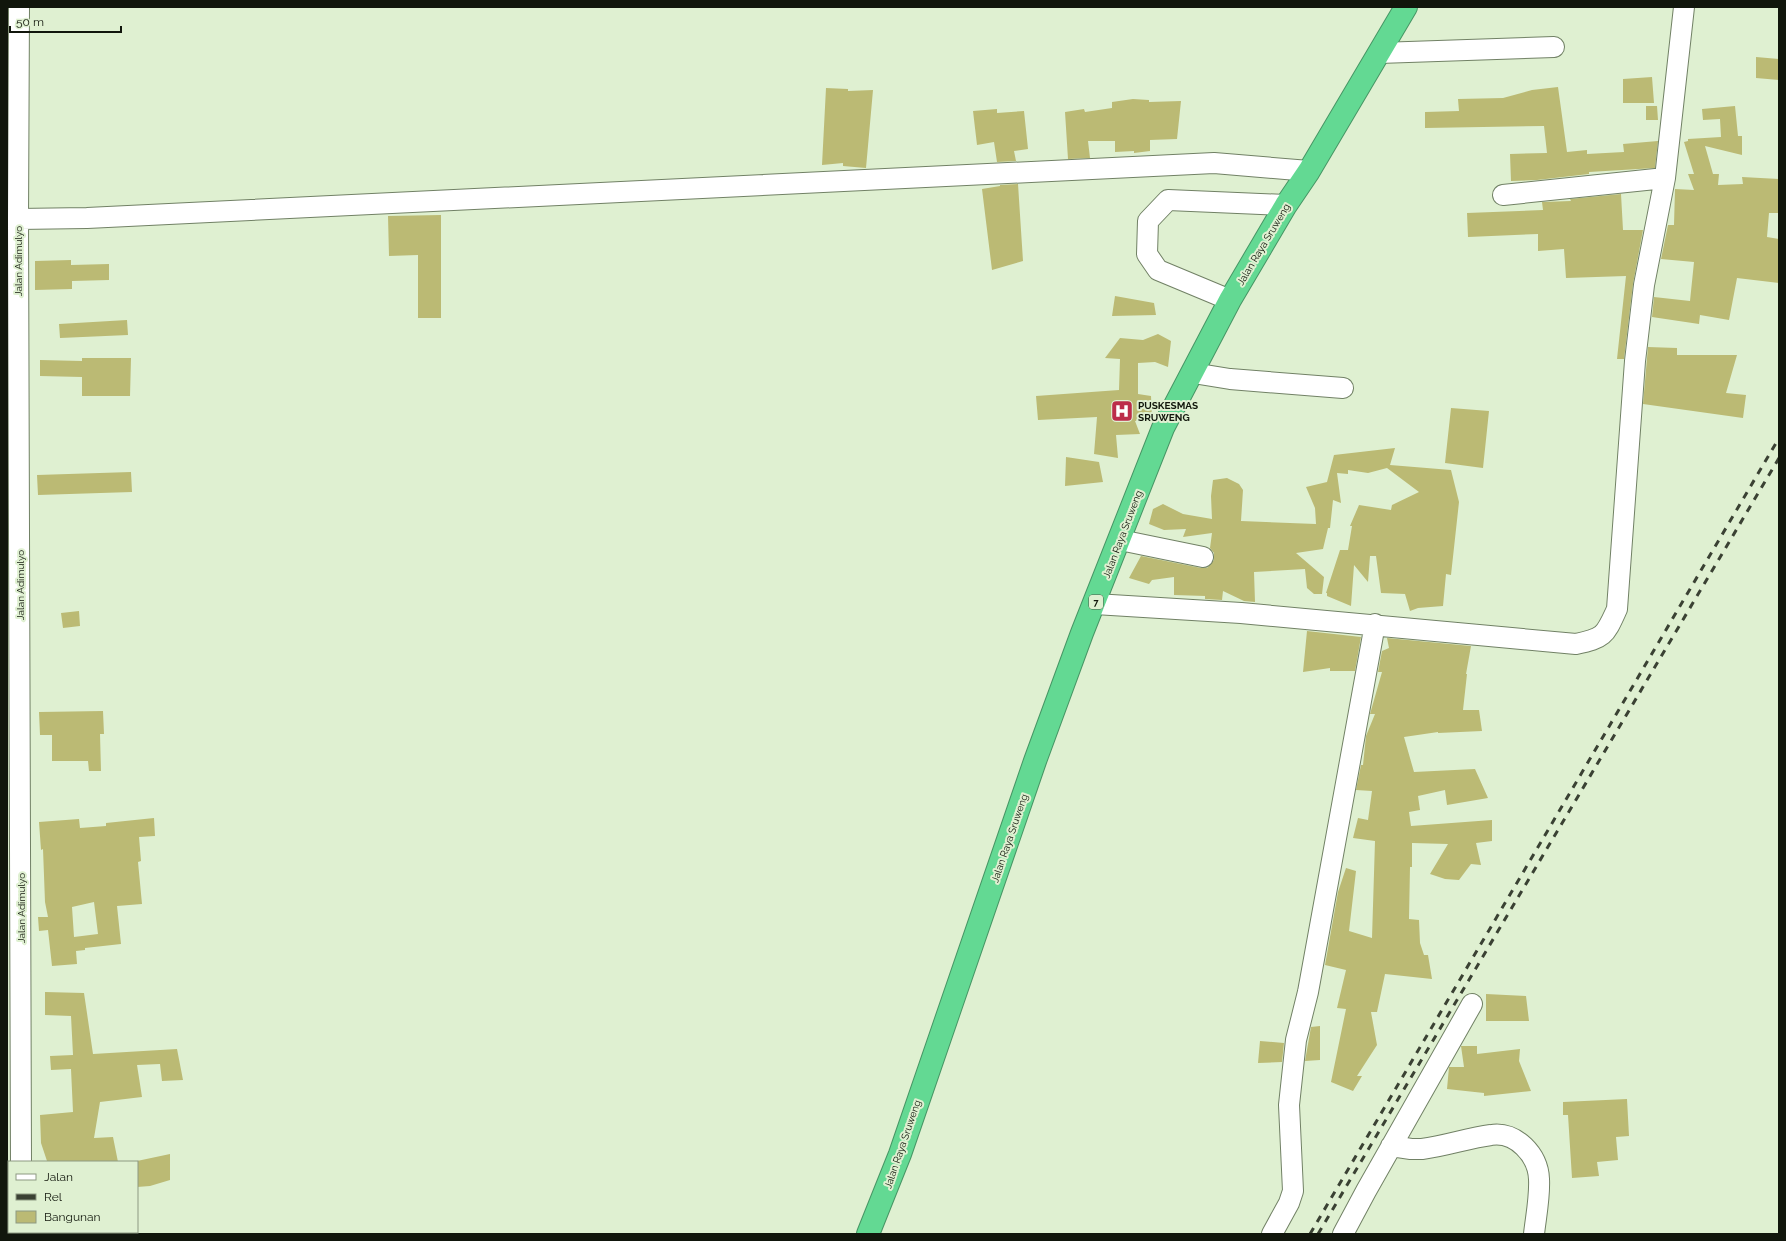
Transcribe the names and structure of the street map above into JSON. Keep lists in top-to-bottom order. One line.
{"streets":{"highway":["Jalan Raya Sruweng","7"],"street":["Jalan Adimulyo"]},"places":{"hospital":["PUSKESMAS SRUWENG"]},"legend":["Jalan","Rel","Bangunan"],"scale_bar":"50 m"}
